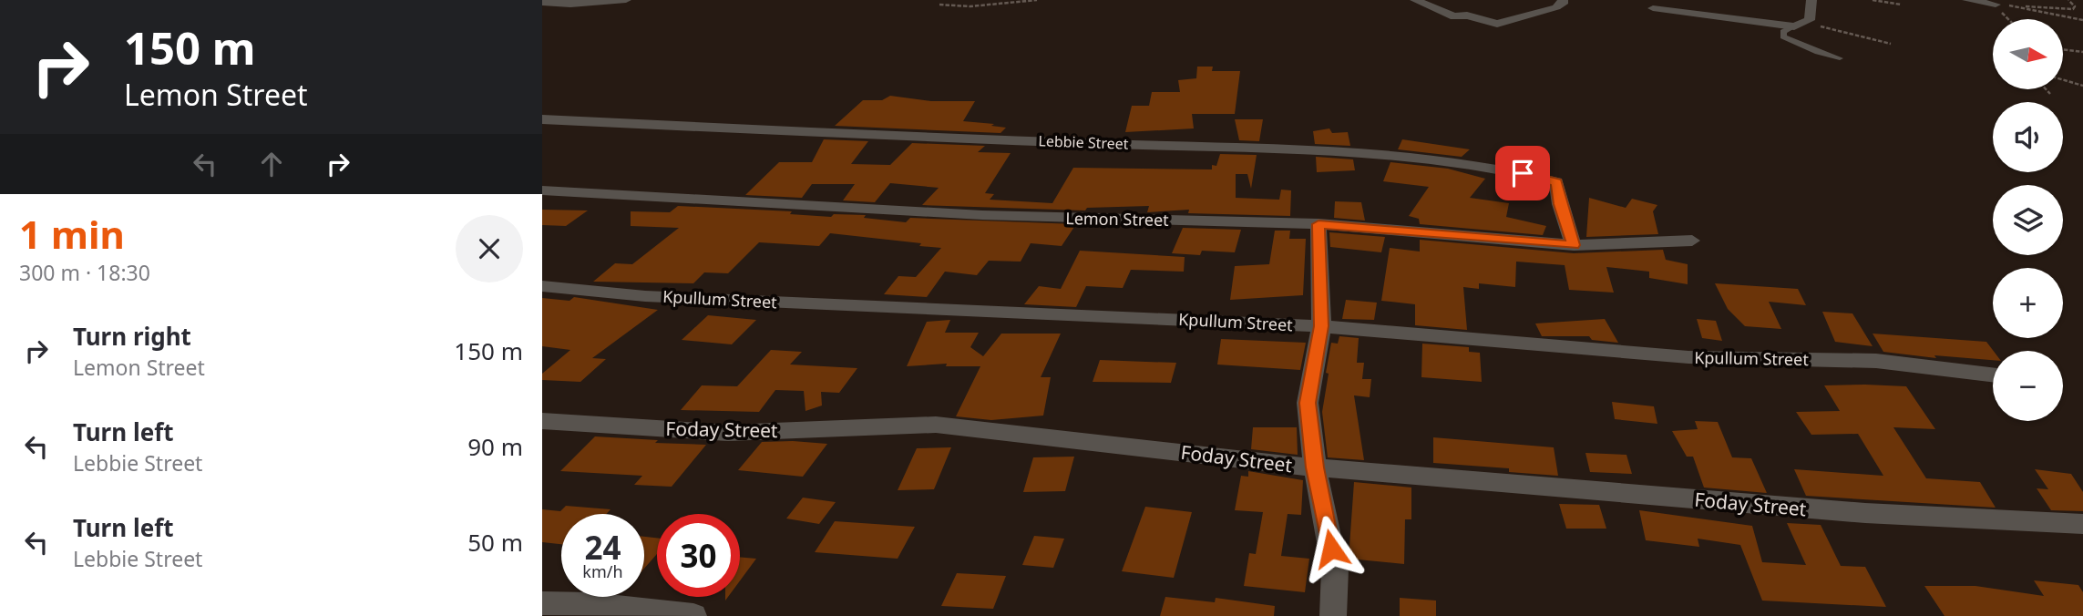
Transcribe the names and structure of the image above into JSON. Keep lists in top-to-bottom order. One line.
{"streets":{"street":["Lebbie Street","Lemon Street","Kpullum Street","Foday Street"]},"crossings":[["Lebbie Street","Lemon Street"]],"north":"right","page":{"turn":["150 m","Lemon Street"],"map_buttons":["+","−"],"heading":["1 min","300 m · 18:30"],"list":[{"name":"Turn right","note":"Lemon Street","value":"150 m"},{"name":"Turn left","note":"Lebbie Street","value":"90 m"},{"name":"Turn left","note":"Lebbie Street","value":"50 m"}],"speed":"24 km/h","limit":"30"}}
